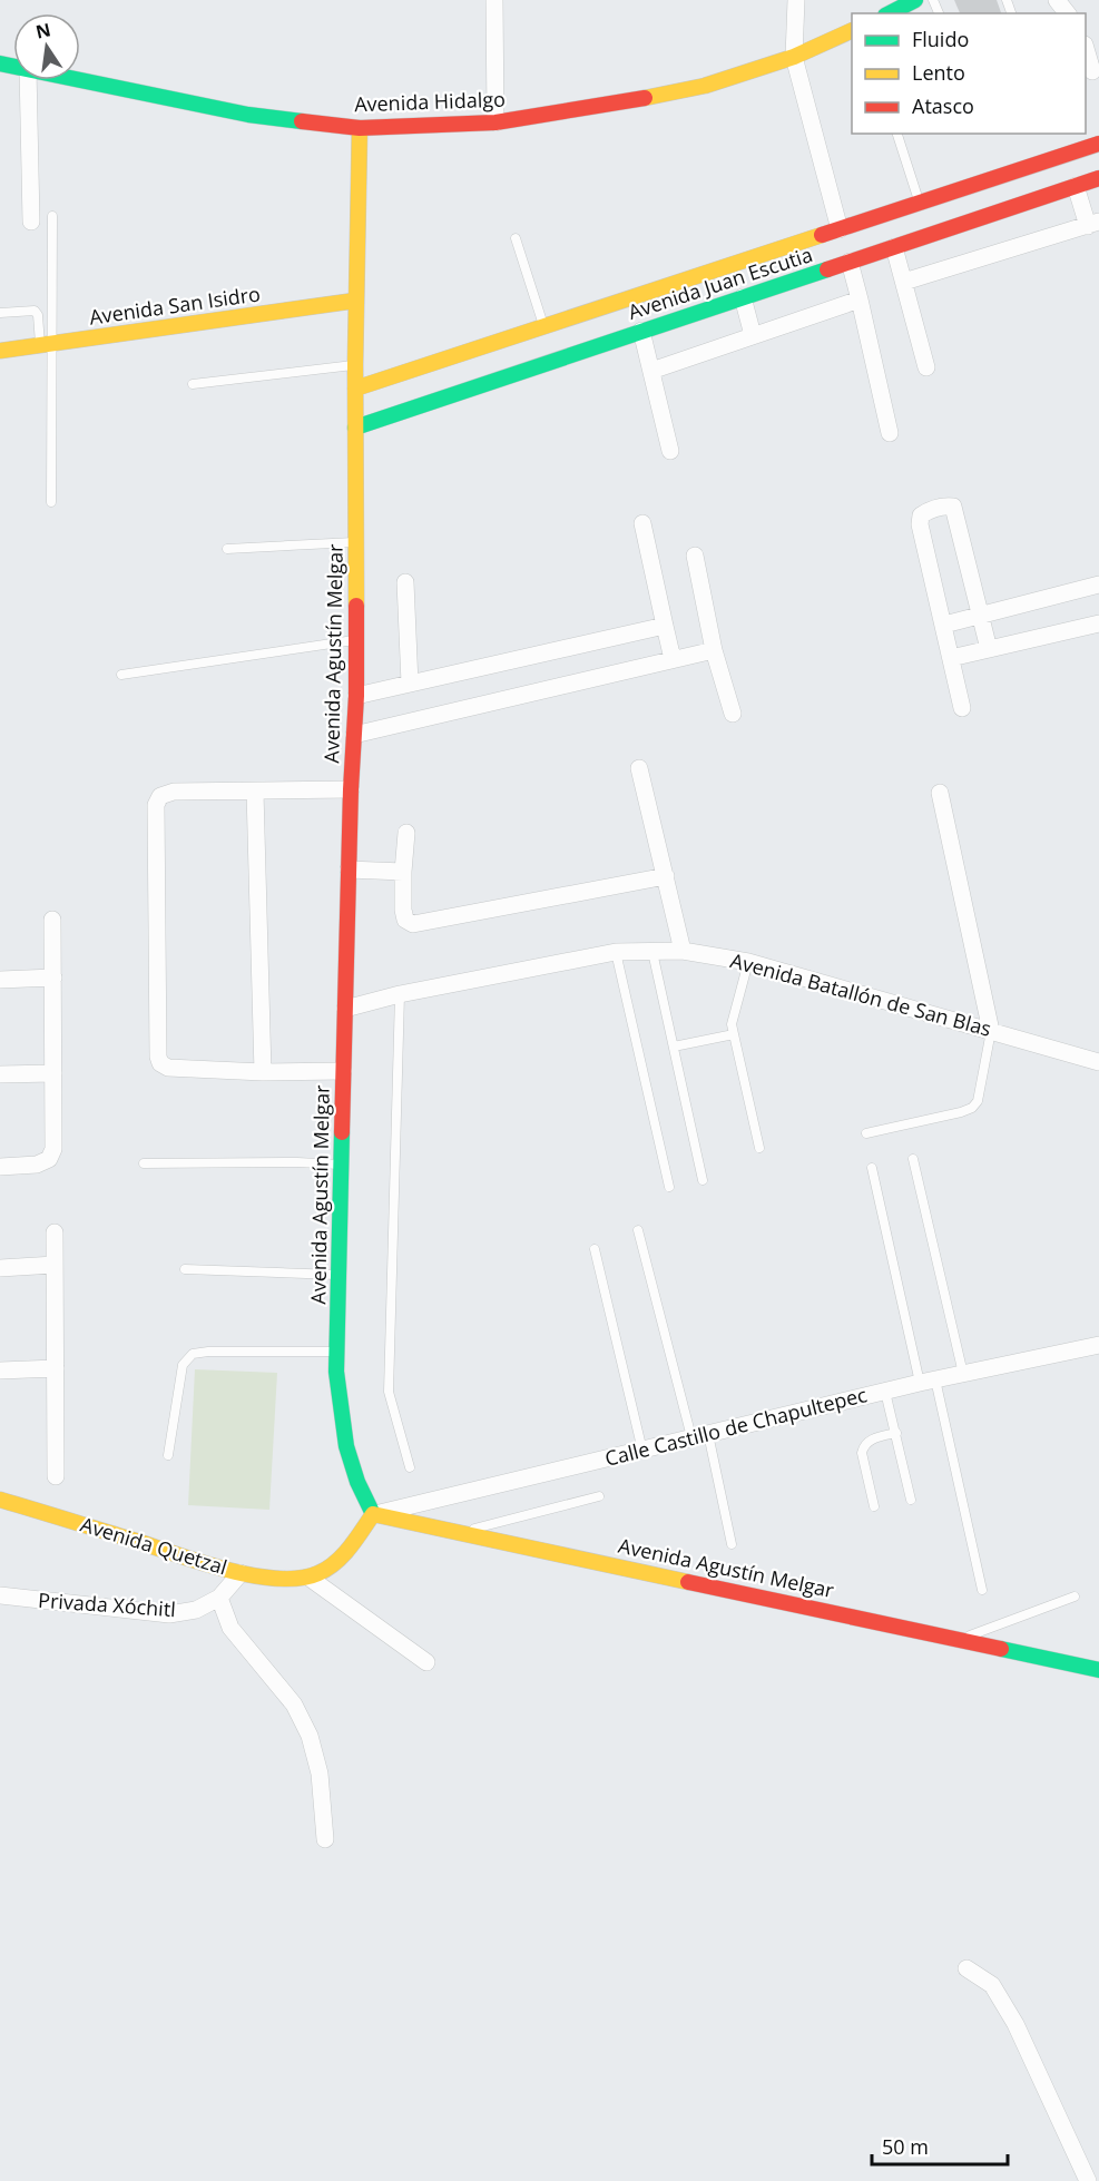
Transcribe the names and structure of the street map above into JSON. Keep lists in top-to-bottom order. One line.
{"streets":{"main road":["Avenida Hidalgo","Avenida Juan Escutia","Avenida San Isidro","Avenida Agustín Melgar","Avenida Quetzal"],"street":["Avenida Batallón de San Blas","Calle Castillo de Chapultepec","Privada Xóchitl"]},"crossings":[["Avenida Hidalgo","Avenida Agustín Melgar"],["Avenida Juan Escutia","Avenida Agustín Melgar"],["Avenida San Isidro","Avenida Agustín Melgar"],["Avenida Agustín Melgar","Avenida Batallón de San Blas"],["Avenida Agustín Melgar","Calle Castillo de Chapultepec"],["Avenida Quetzal","Privada Xóchitl"]],"legend":["Fluido","Lento","Atasco"],"scale_bar":"50 m","north":"top"}
